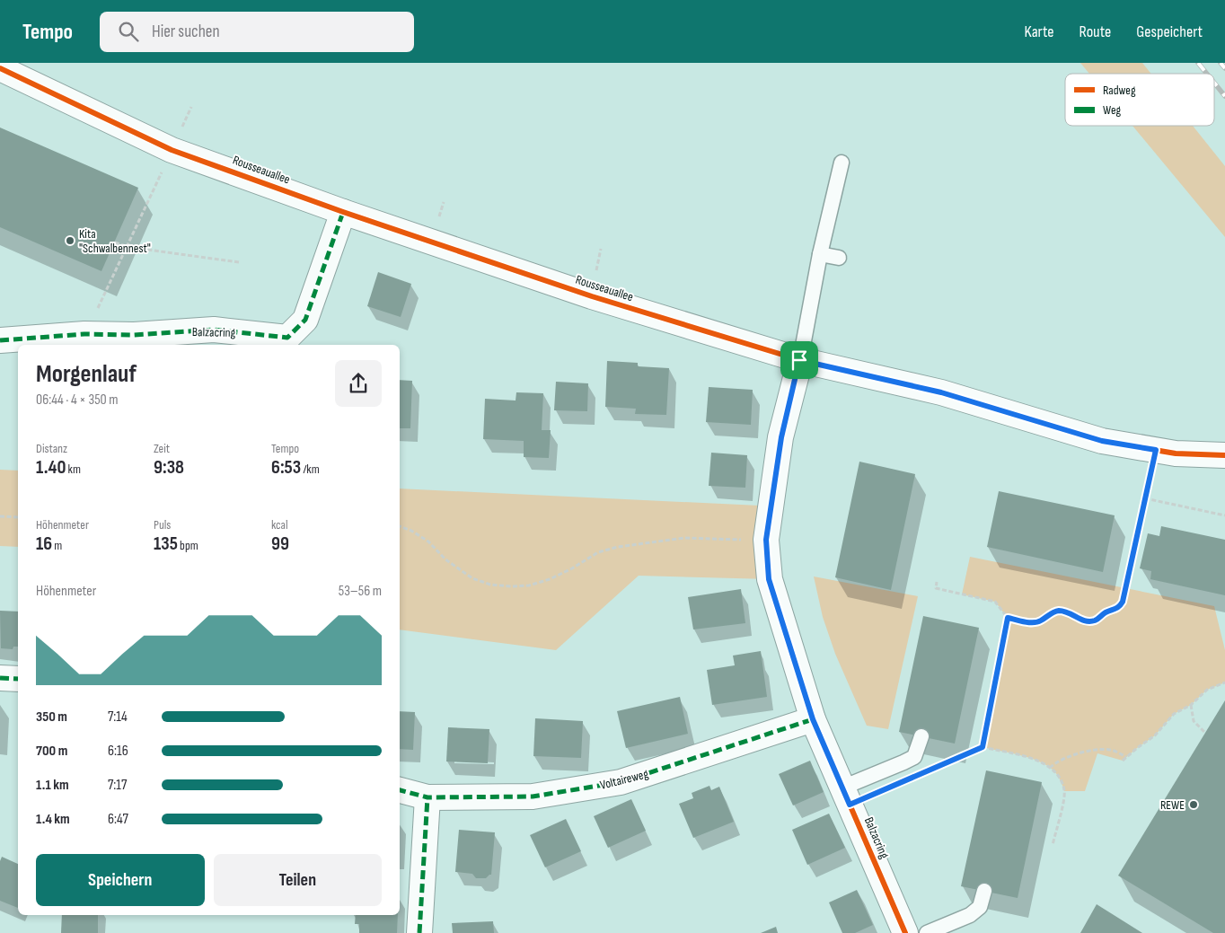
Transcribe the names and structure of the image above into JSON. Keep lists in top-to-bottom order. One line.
{"streets":{"street":["Rousseauallee","Balzacring","Voltaireweg"]},"crossings":[["Rousseauallee","Balzacring"],["Balzacring","Voltaireweg"]],"places":["Kita \"Schwalbennest\"","REWE"],"legend":["Radweg","Weg"],"page":{"header":"Tempo","search":"Hier suchen","nav":["Karte","Route","Gespeichert"],"heading":["Morgenlauf","06:44 · 4 × 350 m"],"stats":[["Distanz","1.40 km"],["Zeit","9:38"],["Tempo","6:53 /km"],["Höhenmeter","16 m"],["Puls","135 bpm"],["kcal","99"]],"chart":["Höhenmeter","53–56 m"],"list":[{"name":"350 m","note":"7:14"},{"name":"700 m","note":"6:16"},{"name":"1.1 km","note":"7:17"},{"name":"1.4 km","note":"6:47"}],"buttons":["Speichern","Teilen"]}}
